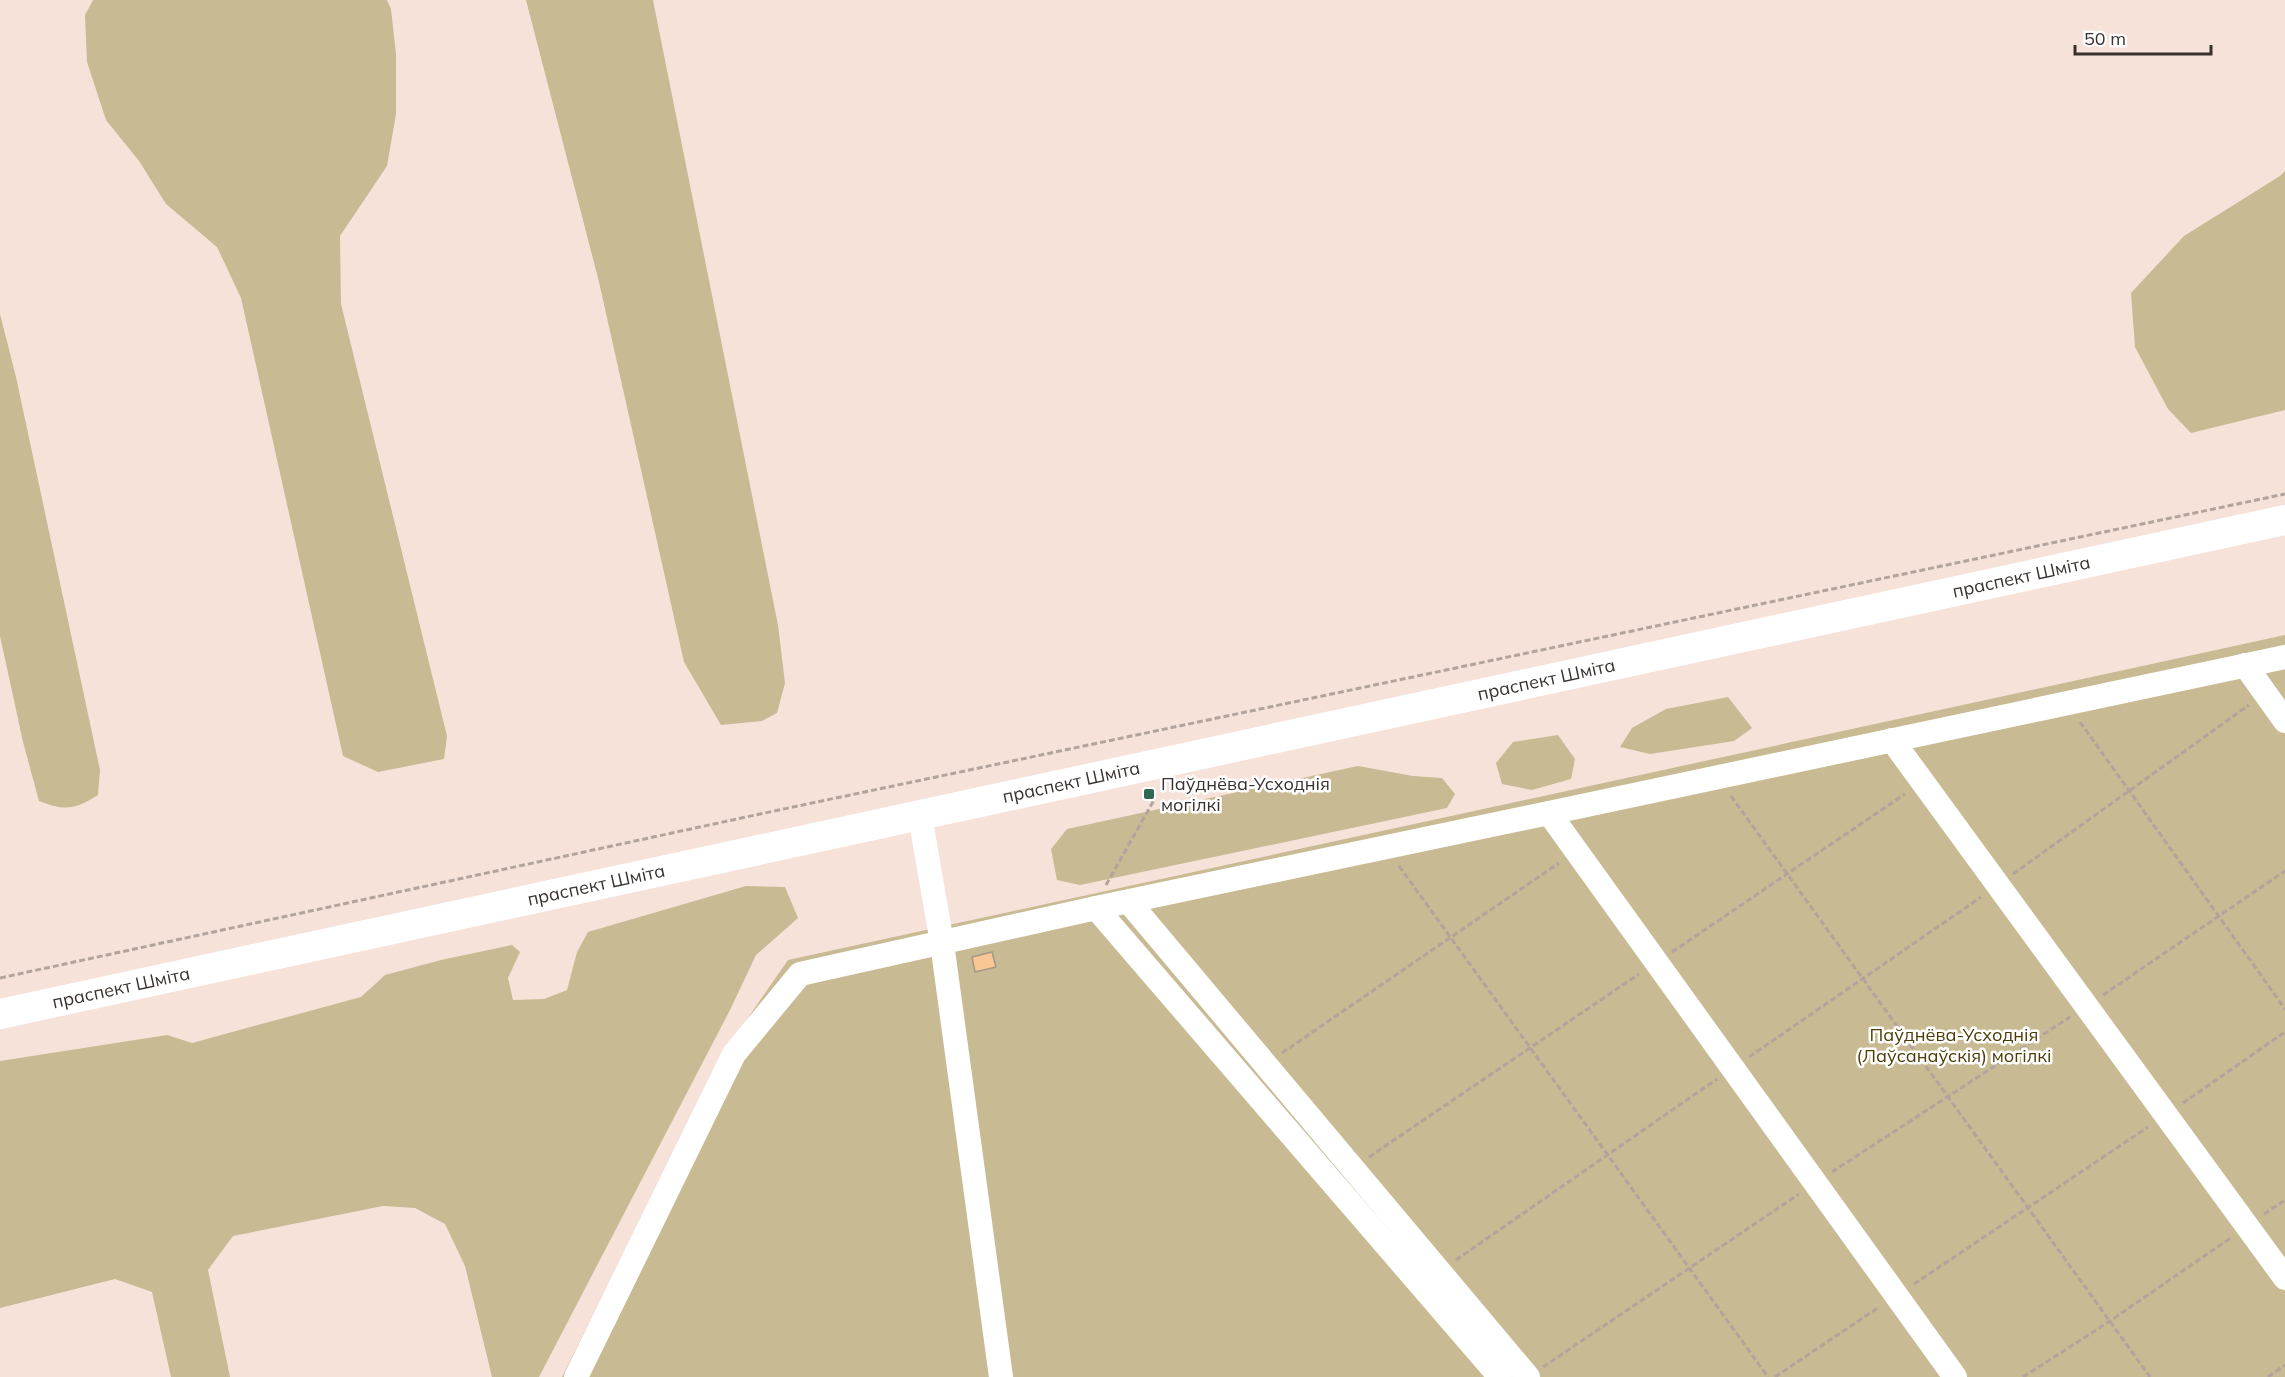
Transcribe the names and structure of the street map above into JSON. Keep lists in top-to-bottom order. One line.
{"streets":{"main road":["праспект Шміта"]},"parks":["Паўднёва-Усходнія (Лаўсанаўскія) могілкі"],"places":{"transit":["Паўднёва-Усходнія могілкі"]},"scale_bar":"50 m"}
